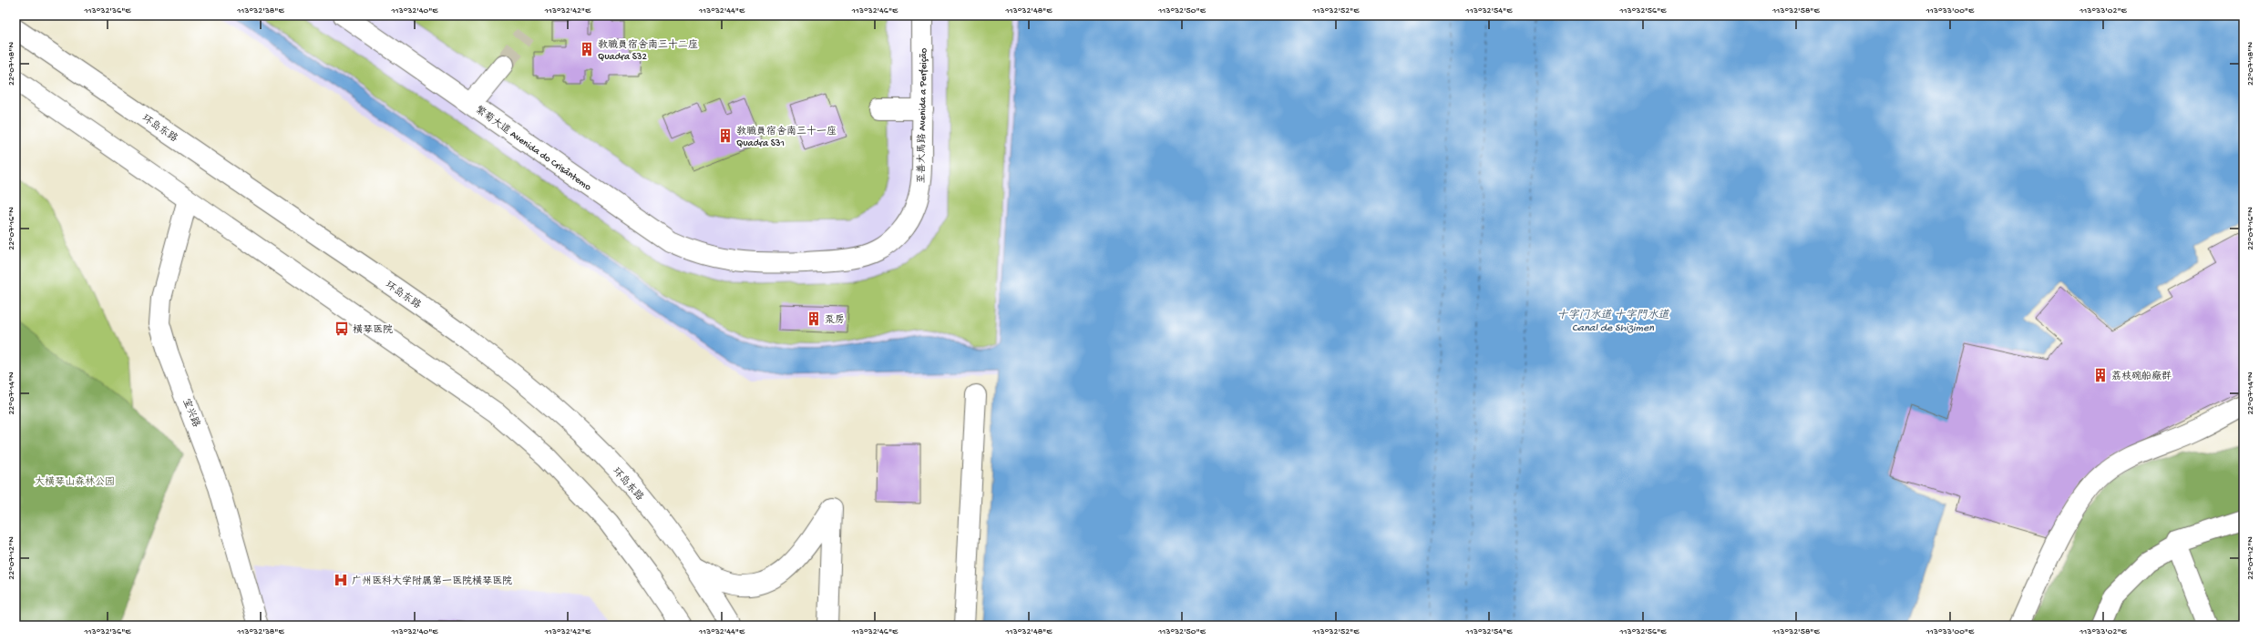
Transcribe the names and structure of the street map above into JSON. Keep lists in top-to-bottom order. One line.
{"streets":{"street":["至善大馬路 Avenida a Perfeição","环岛东路","繁菊大道 Avenida do Crisântemo","宝兴路"]},"crossings":[["至善大馬路 Avenida a Perfeição","繁菊大道 Avenida do Crisântemo"]],"water":["十字门水道 十字門水道 Canal de Shizimen"],"parks":["大横琴山森林公园"],"places":{"building":["教職員宿舍南三十二座 Quadra S32","教職員宿舍南三十一座 Quadra S31","泵房","荔枝碗船廠群"],"bus stop":["横琴医院"],"hospital":["广州医科大学附属第一医院横琴医院"]},"coordinates":["113°32'36\"E","113°32'38\"E","113°32'40\"E","113°32'42\"E","113°32'44\"E","113°32'46\"E","113°32'48\"E","113°32'50\"E","113°32'52\"E","113°32'54\"E","113°32'56\"E","113°32'58\"E","113°33'00\"E","113°33'02\"E","22°07'18\"N","22°07'16\"N","22°07'14\"N","22°07'12\"N"]}
